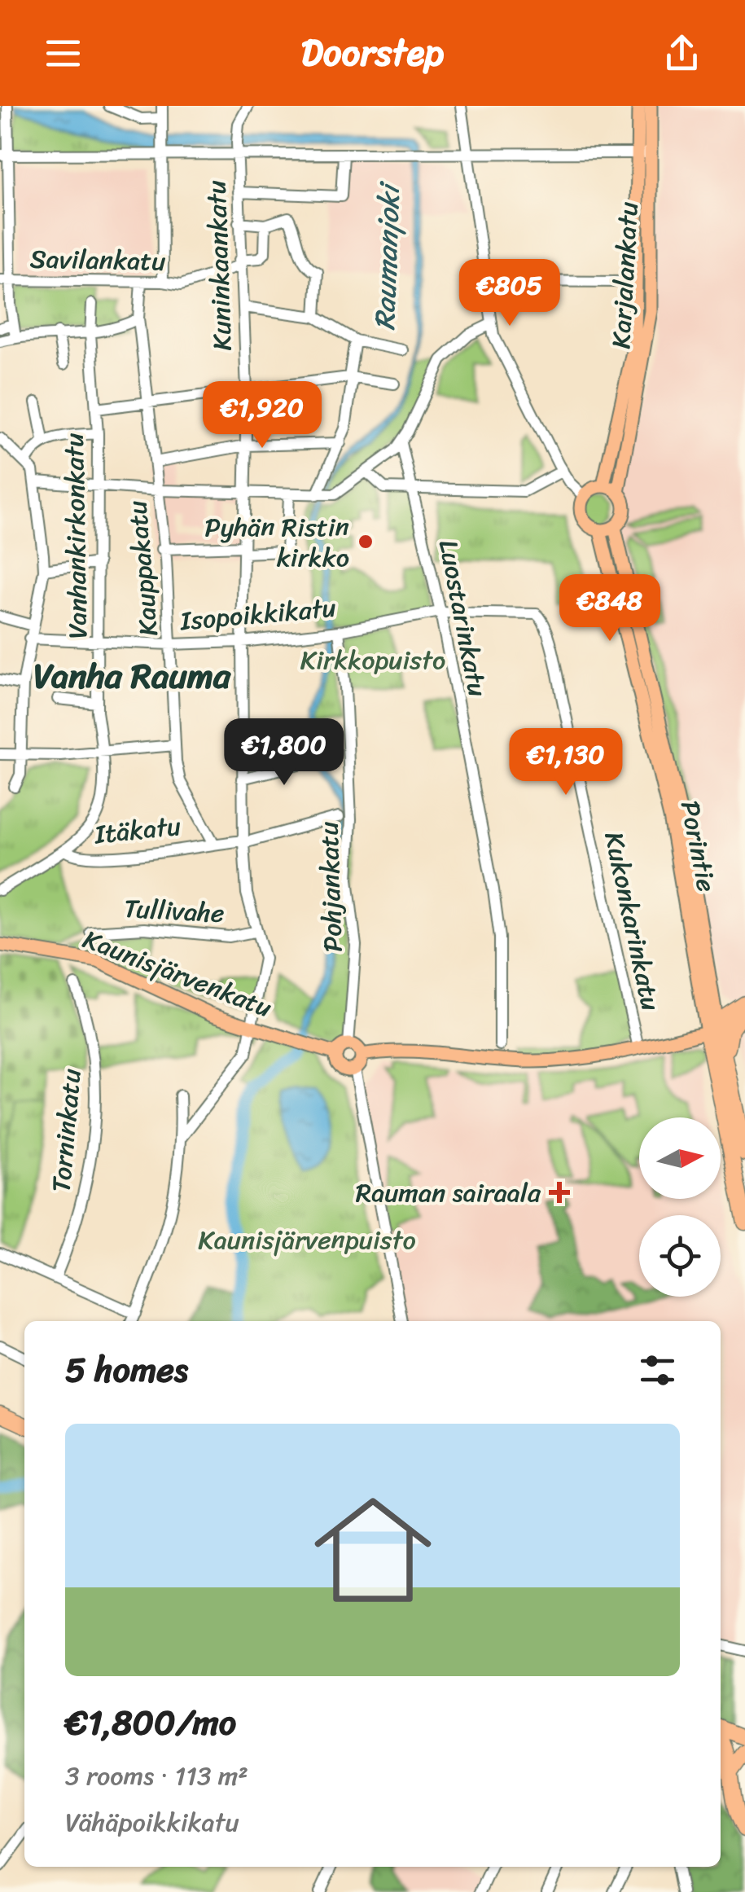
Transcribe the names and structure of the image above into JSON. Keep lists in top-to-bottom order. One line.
{"streets":{"highway":["Porintie"],"main road":["Karjalankatu","Kaunisjärvenkatu"],"street":["Savilankatu","Kuninkaankatu","Vanhankirkonkatu","Kauppakatu","Isopoikkikatu","Luostarinkatu","Itäkatu","Pohjankatu","Tullivahe","Kukonkarinkatu","Torninkatu"]},"crossings":[["Savilankatu","Kuninkaankatu"],["Savilankatu","Kauppakatu"],["Kuninkaankatu","Isopoikkikatu"],["Kuninkaankatu","Itäkatu"],["Kuninkaankatu","Tullivahe"],["Kuninkaankatu","Kaunisjärvenkatu"],["Karjalankatu","Porintie"],["Vanhankirkonkatu","Isopoikkikatu"],["Vanhankirkonkatu","Itäkatu"],["Kauppakatu","Isopoikkikatu"],["Kauppakatu","Itäkatu"],["Isopoikkikatu","Luostarinkatu"],["Isopoikkikatu","Pohjankatu"],["Isopoikkikatu","Kukonkarinkatu"],["Luostarinkatu","Kukonkarinkatu"],["Pohjankatu","Kaunisjärvenkatu"]],"districts":["Vanha Rauma"],"water":["Raumanjoki"],"parks":["Kirkkopuisto","Kaunisjärvenpuisto"],"places":{"other":["Pyhän Ristin kirkko"],"health":["Rauman sairaala"]},"north":"right","page":{"header":"Doorstep","price":["€805","€1,920","€848","€1,800","€1,130"],"heading":"5 homes","list":[{"name":"€1,800/mo","note":"3 rooms · 113 m² · Vähäpoikkikatu"}]}}
